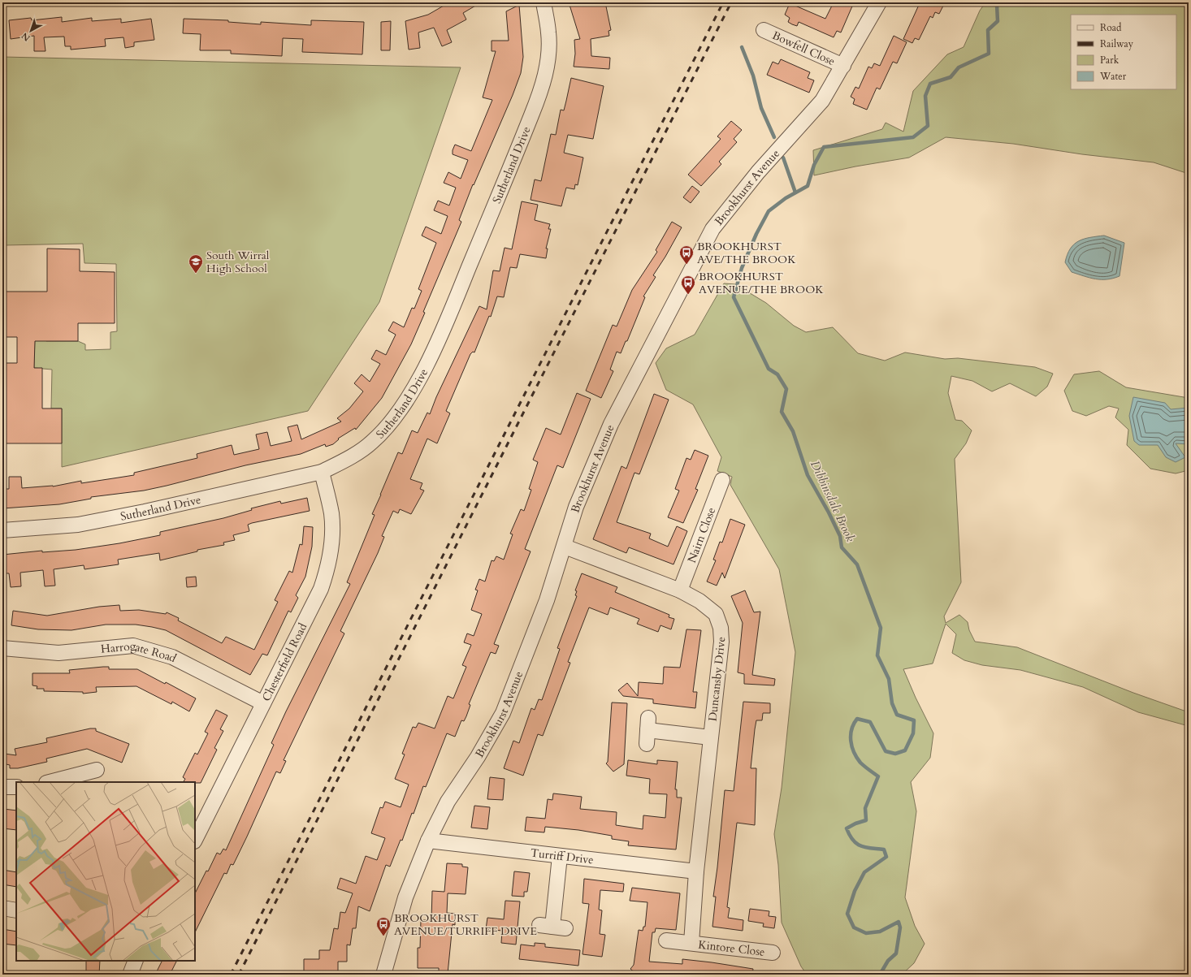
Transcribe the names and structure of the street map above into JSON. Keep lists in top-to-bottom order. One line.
{"streets":{"street":["Bowfell Close","Sutherland Drive","Brookhurst Avenue","Nairn Close","Harrogate Road","Chesterfield Road","Duncansby Drive","Turriff Drive","Kintore Close"]},"crossings":[["Bowfell Close","Brookhurst Avenue"],["Sutherland Drive","Chesterfield Road"],["Brookhurst Avenue","Duncansby Drive"],["Brookhurst Avenue","Turriff Drive"],["Nairn Close","Duncansby Drive"],["Harrogate Road","Chesterfield Road"],["Duncansby Drive","Turriff Drive"],["Duncansby Drive","Kintore Close"],["Turriff Drive","Kintore Close"]],"water":["Dibbinsdale Brook"],"places":{"bus stop":["BROOKHURST AVE/THE BROOK","BROOKHURST AVENUE/THE BROOK","BROOKHURST AVENUE/TURRIFF DRIVE"],"school or university":["South Wirral High School"]},"legend":["Road","Railway","Park","Water"],"north":"bottom left"}
